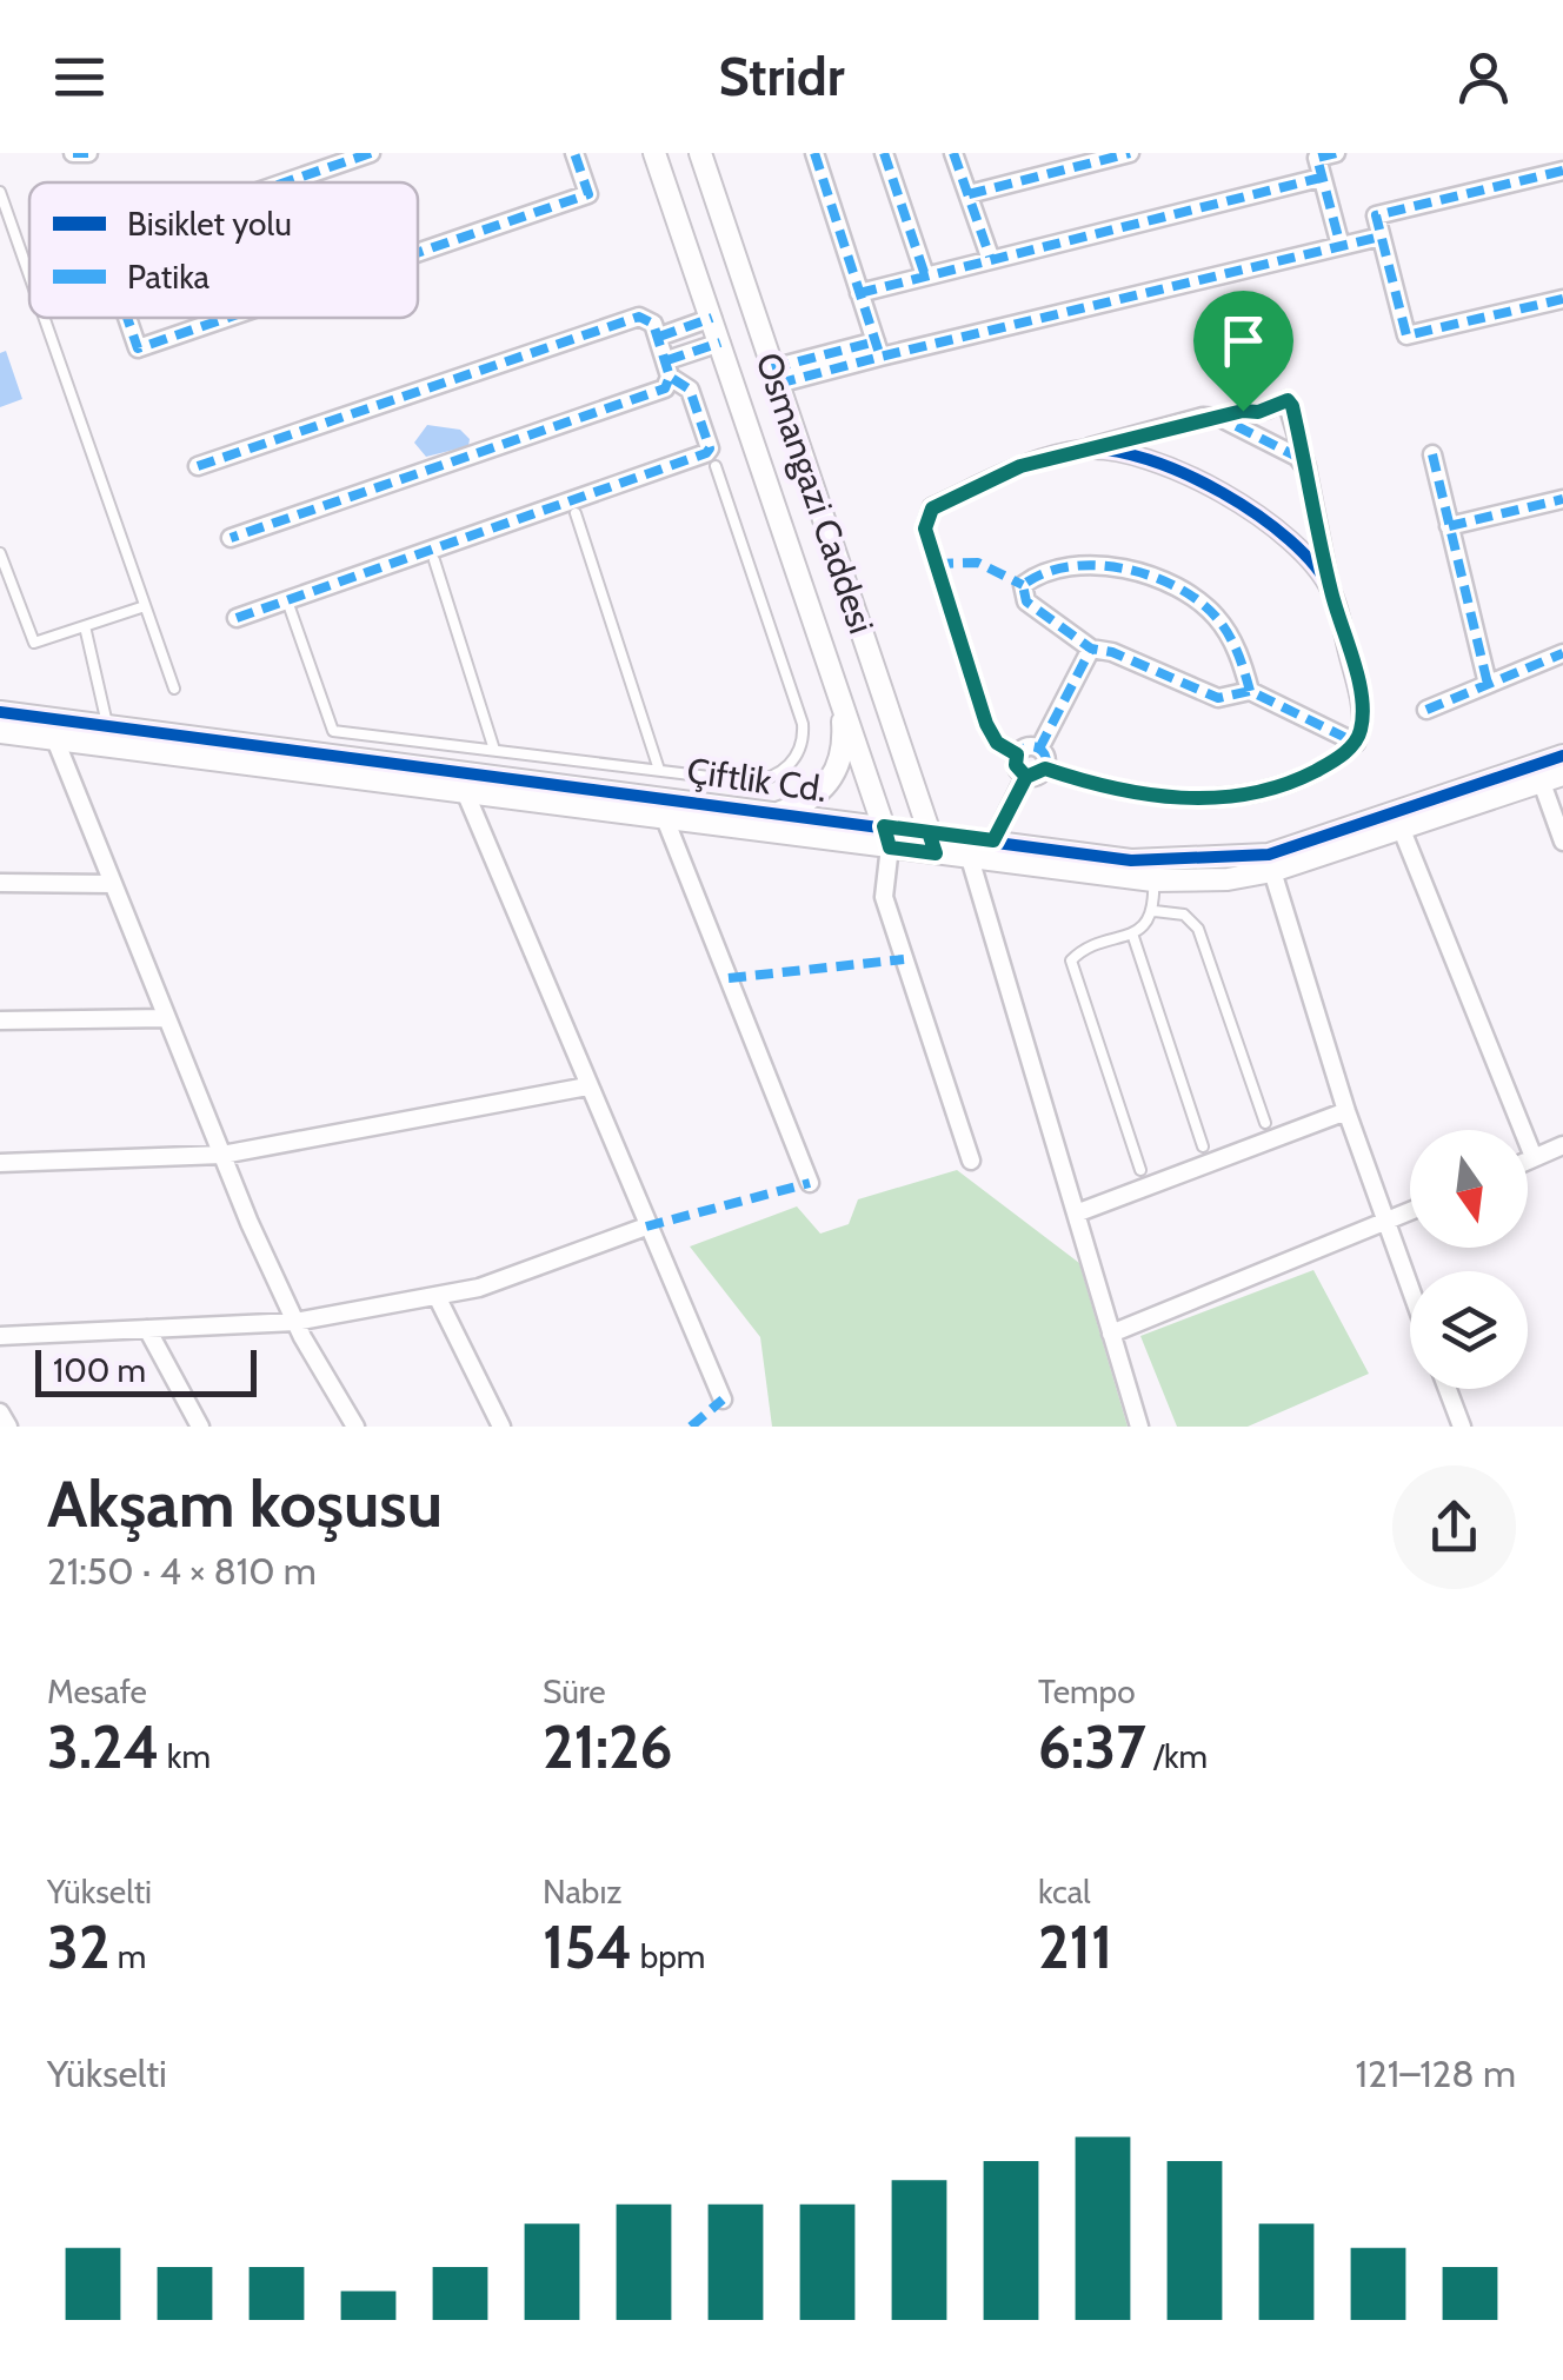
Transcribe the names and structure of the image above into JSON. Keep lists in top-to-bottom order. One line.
{"streets":{"street":["Osmangazi Caddesi","Çiftlik Cd."]},"crossings":[["Osmangazi Caddesi","Çiftlik Cd."]],"legend":["Bisiklet yolu","Patika"],"scale_bar":"100 m","north":"bottom","page":{"header":"Stridr","scale":"100 m","heading":["Akşam koşusu","21:50 · 4 × 810 m"],"stats":[["Mesafe","3.24 km"],["Süre","21:26"],["Tempo","6:37 /km"],["Yükselti","32 m"],["Nabız","154 bpm"],["kcal","211"]],"chart":["Yükselti","121–128 m"]}}
